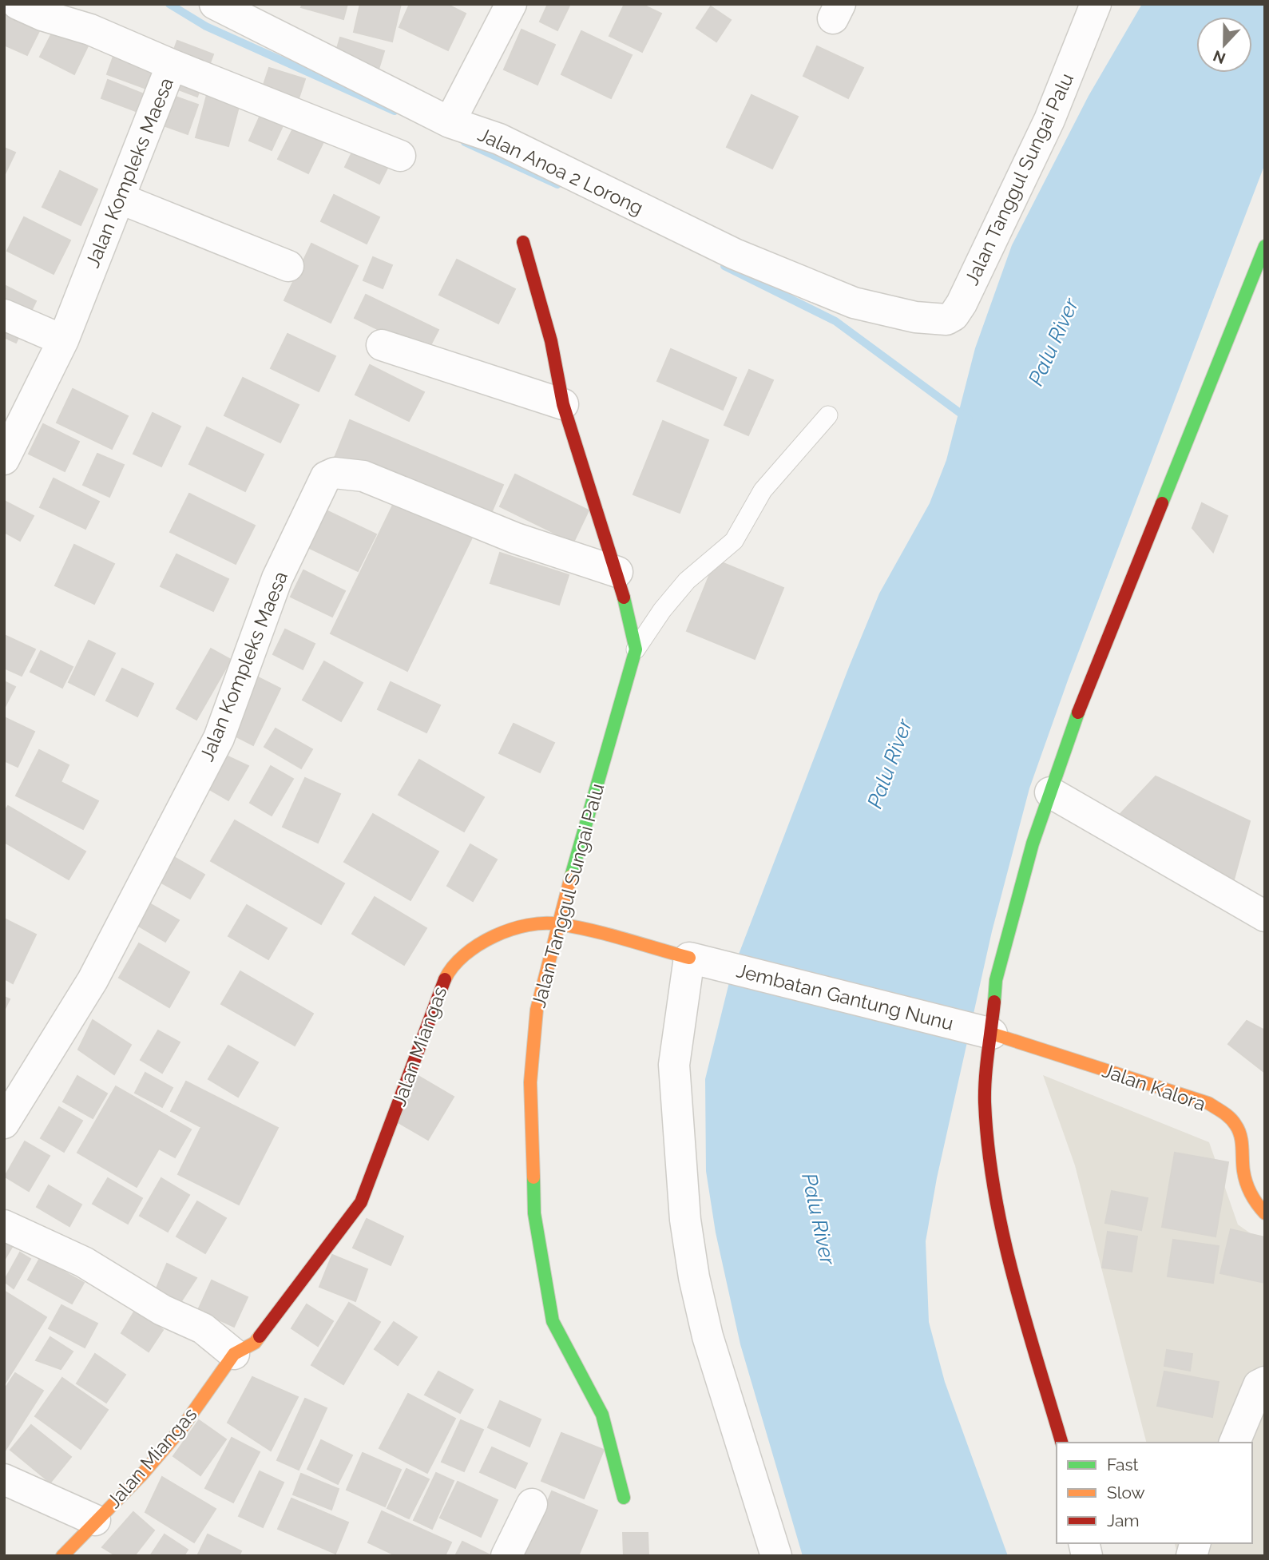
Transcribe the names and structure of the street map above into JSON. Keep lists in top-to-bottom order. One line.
{"streets":{"street":["Jalan Anoa 2 Lorong","Jalan Kompleks Maesa","Jalan Tanggul Sungai Palu","Jembatan Gantung Nunu","Jalan Miangas","Jalan Kalora"]},"crossings":[["Jalan Anoa 2 Lorong","Jalan Tanggul Sungai Palu"],["Jalan Tanggul Sungai Palu","Jalan Miangas"],["Jembatan Gantung Nunu","Jalan Miangas"],["Jembatan Gantung Nunu","Jalan Kalora"]],"water":["Palu River"],"legend":["Fast","Slow","Jam"],"north":"bottom"}
